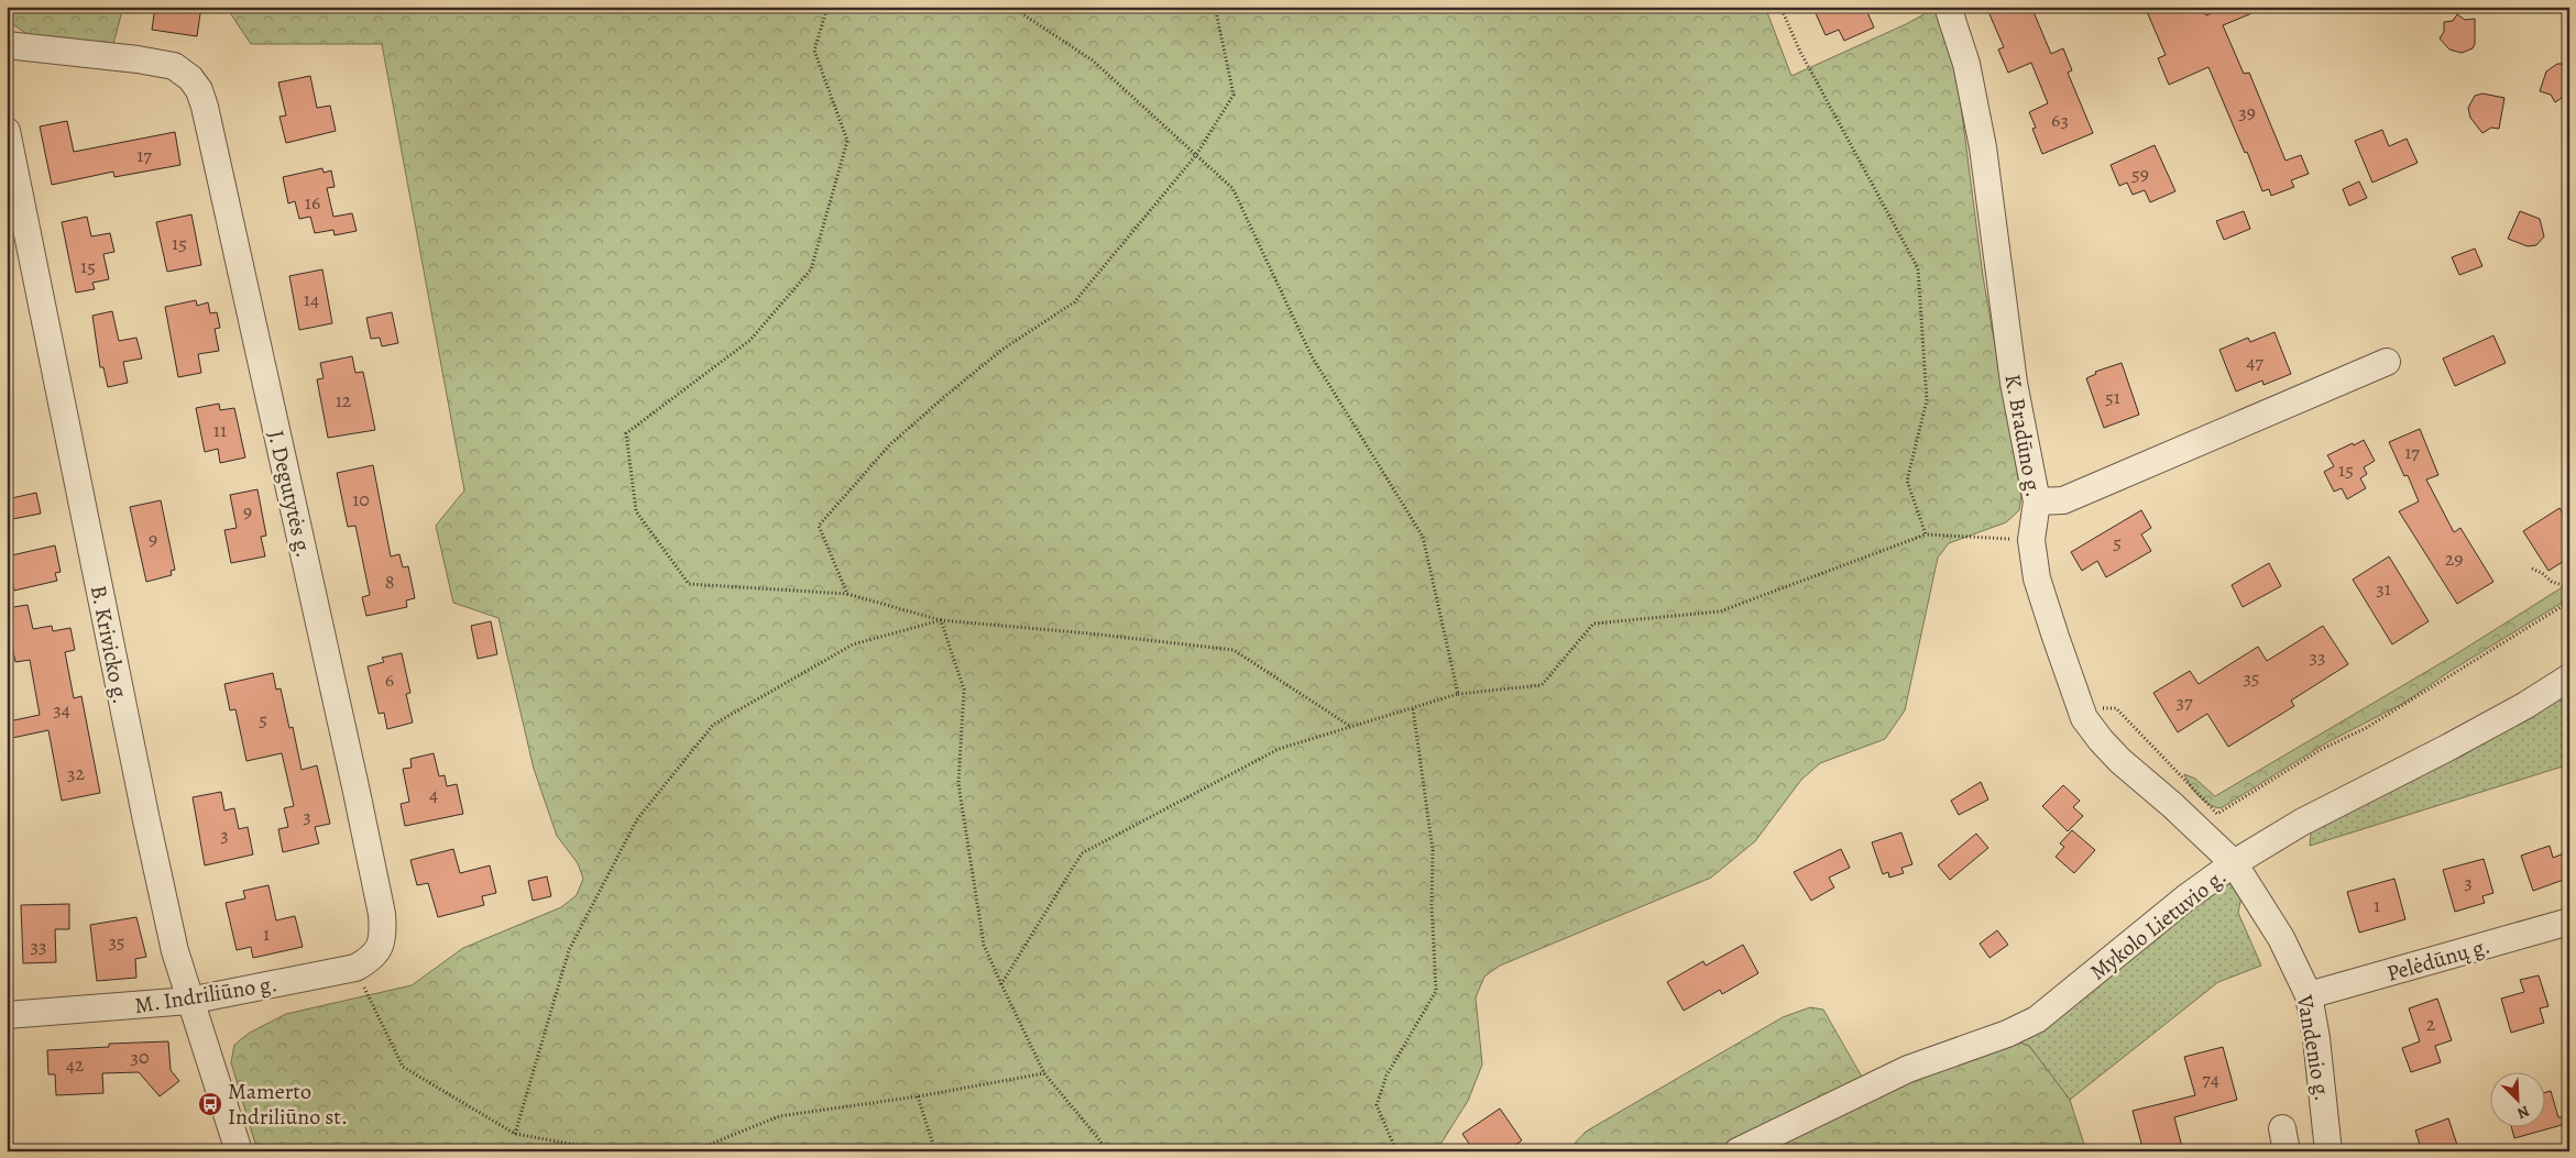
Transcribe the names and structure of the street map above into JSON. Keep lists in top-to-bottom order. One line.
{"streets":{"street":["K. Bradūno g.","J. Degutytės g.","B. Krivicko g.","Mykolo Lietuvio g.","Pelėdūnų g.","M. Indriliūno g.","Vandenio g."]},"crossings":[["K. Bradūno g.","Mykolo Lietuvio g."],["K. Bradūno g.","Vandenio g."],["J. Degutytės g.","M. Indriliūno g."],["B. Krivicko g.","M. Indriliūno g."],["Mykolo Lietuvio g.","Vandenio g."],["Pelėdūnų g.","Vandenio g."]],"places":{"bus stop":["Mamerto Indriliūno st."]},"house_numbers":["39","63","17","59","16","15","15","14","47","51","12","11","17","15","10","9","9","5","29","8","31","33","35","6","37","34","5","32","4","3","3","3","1","1","35","33","2","30","42","74"],"north":"bottom right"}
